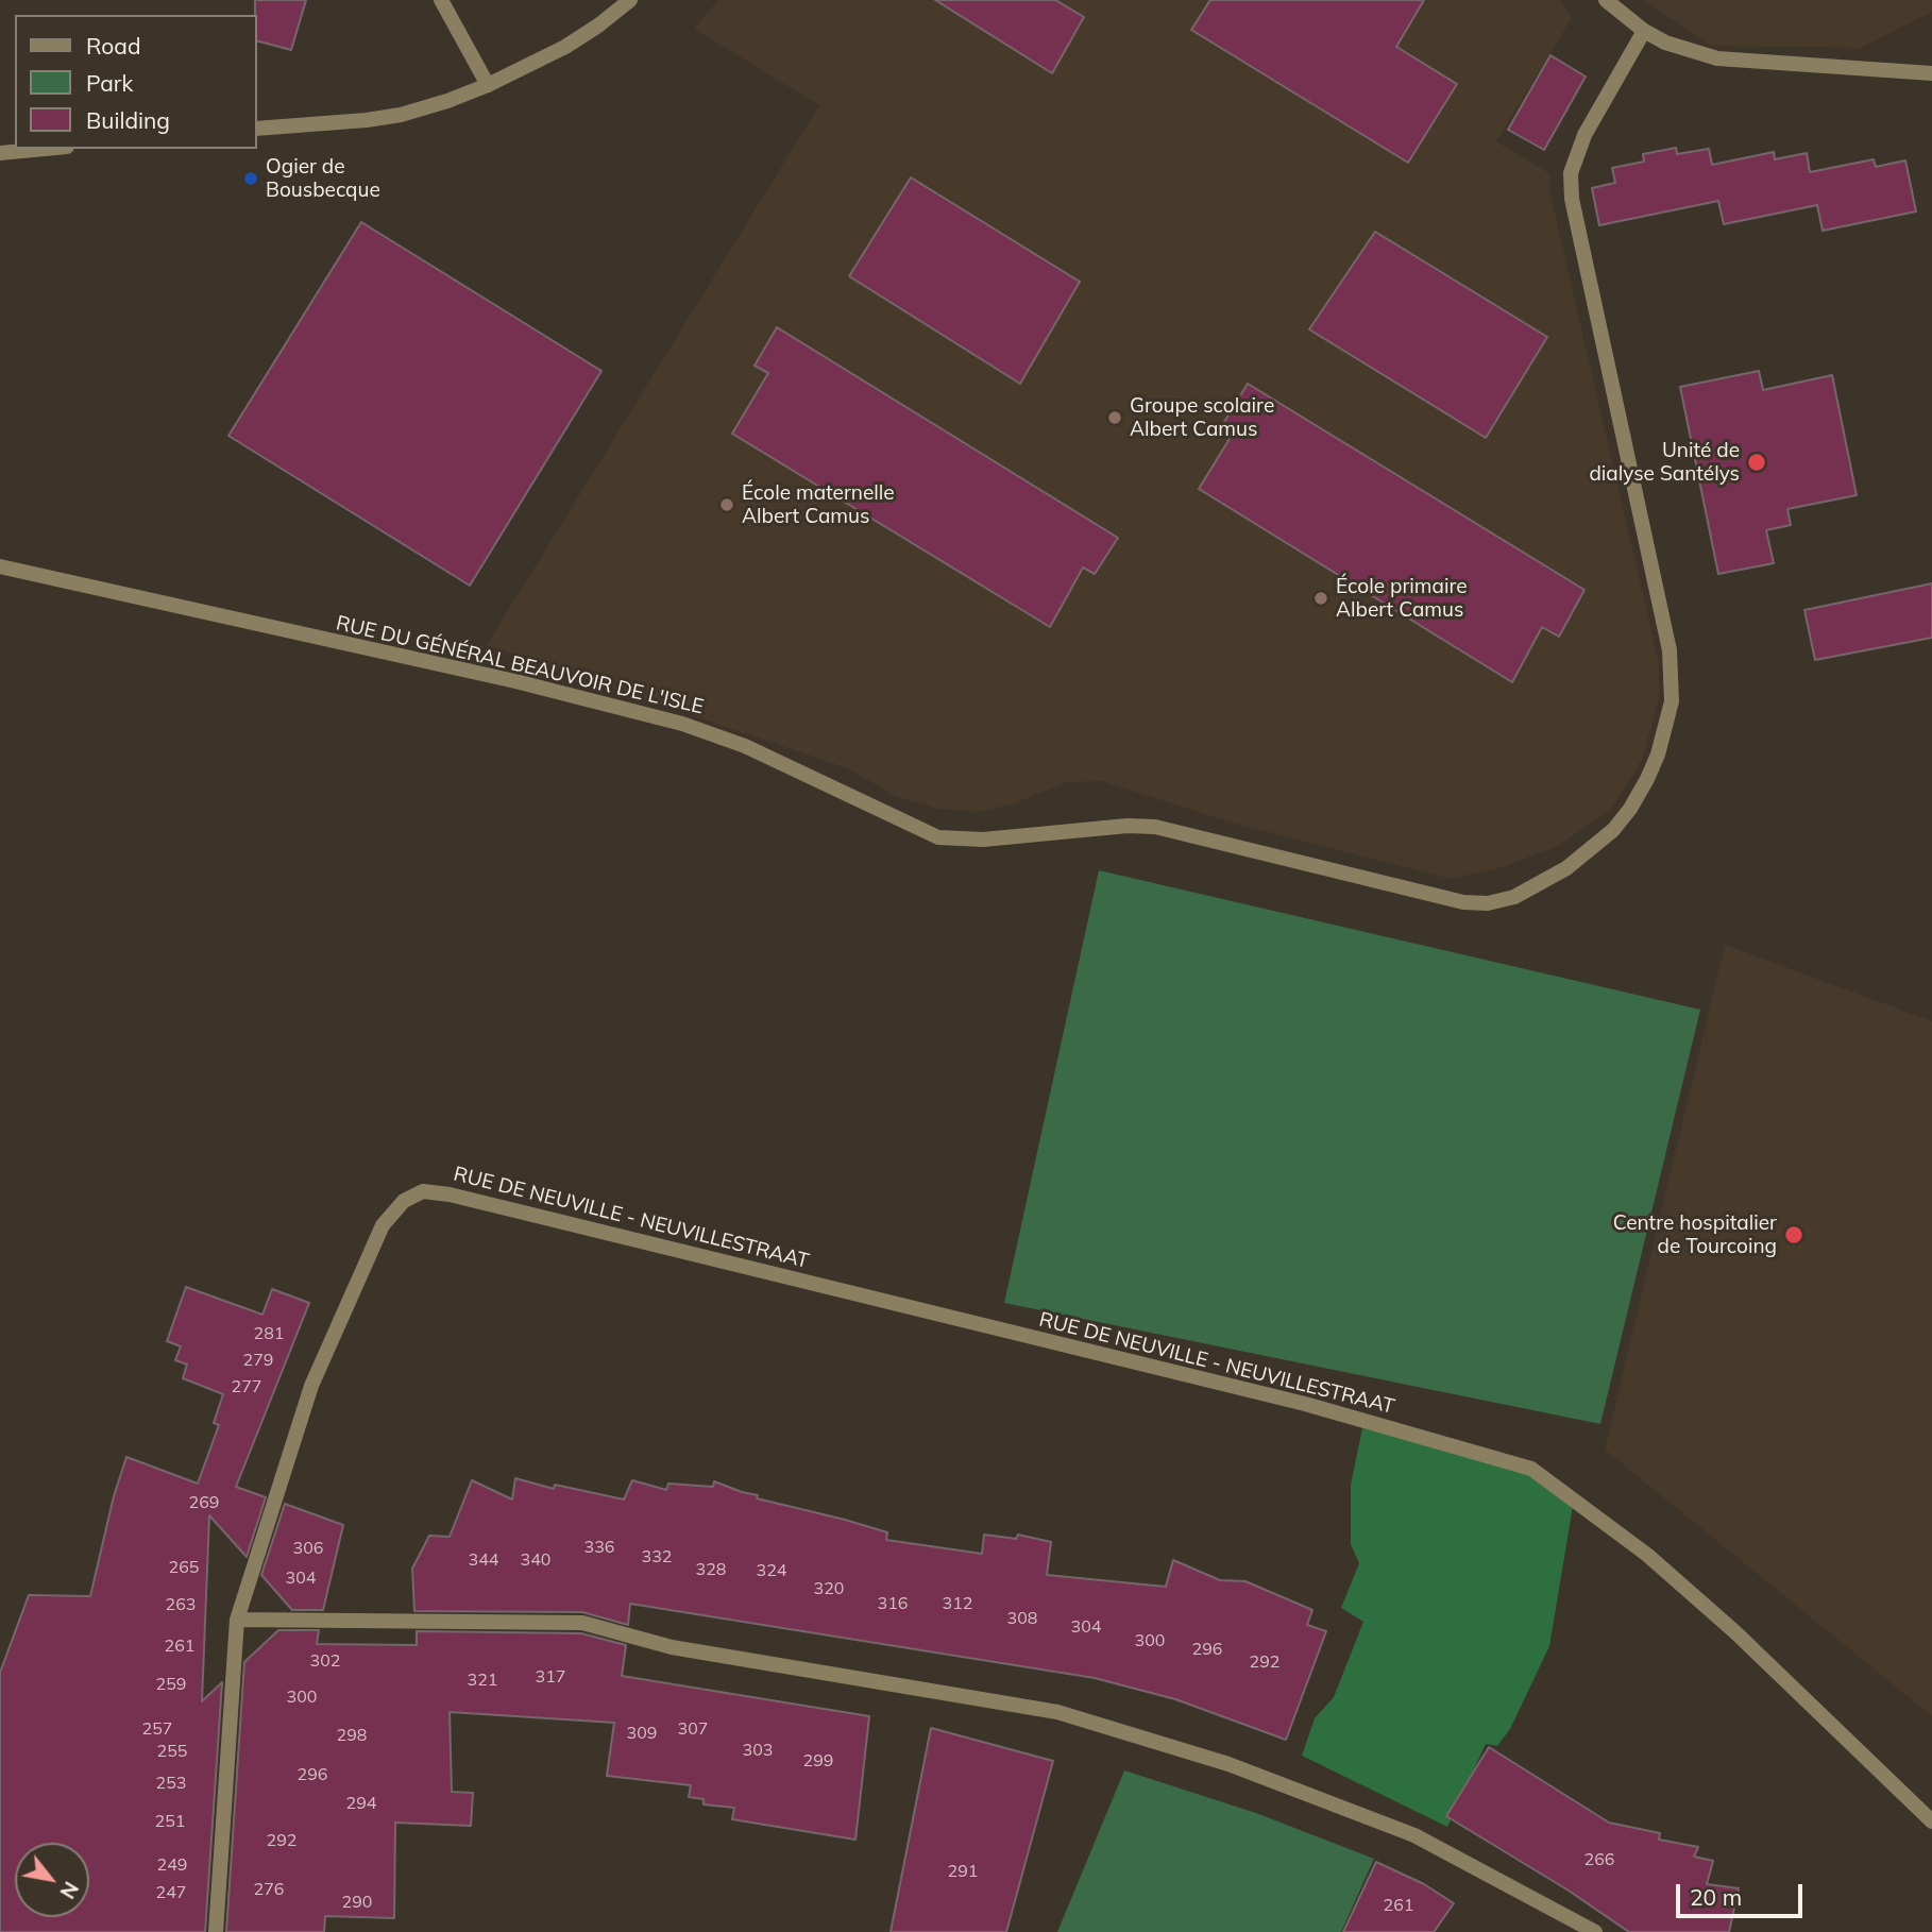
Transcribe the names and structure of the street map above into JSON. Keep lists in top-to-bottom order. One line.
{"streets":{"street":["RUE DU GÉNÉRAL BEAUVOIR DE L'ISLE","RUE DE NEUVILLE - NEUVILLESTRAAT"]},"places":["Ogier de Bousbecque","Groupe scolaire Albert Camus","Unité de dialyse Santélys","École maternelle Albert Camus","École primaire Albert Camus","Centre hospitalier de Tourcoing"],"house_numbers":["281","279","277","269","336","306","332","344","340","265","328","324","304","320","316","312","263","308","304","300","261","296","302","292","317","321","259","300","257","307","309","298","303","255","299","296","253","294","251","292","266","249","291","276","247","290","261"],"legend":["Road","Park","Building"],"scale_bar":"20 m","north":"bottom right"}
